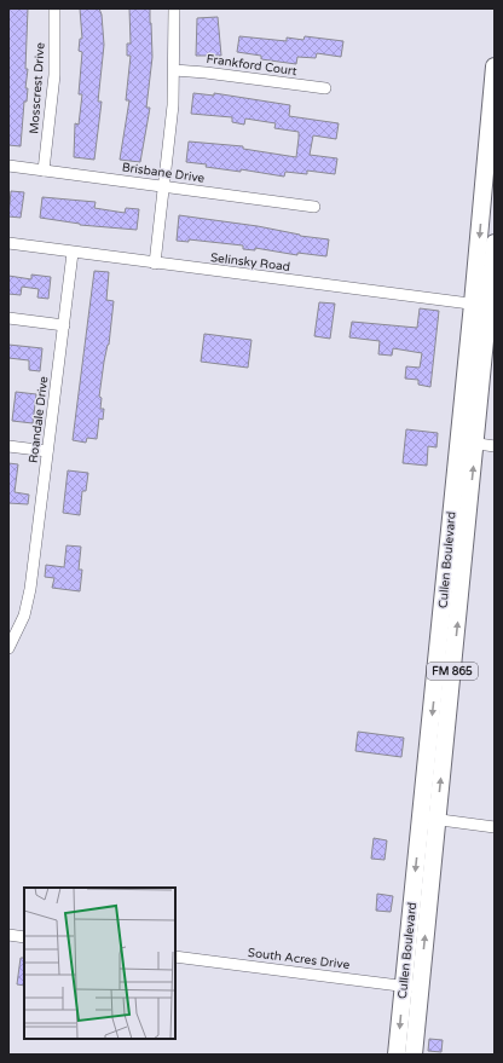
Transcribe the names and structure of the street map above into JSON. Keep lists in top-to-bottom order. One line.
{"streets":{"main road":["Cullen Boulevard","FM 865"],"street":["Frankford Court","Mosscrest Drive","Brisbane Drive","Selinsky Road","Roandale Drive","South Acres Drive"]},"crossings":[["Mosscrest Drive","Brisbane Drive"],["Selinsky Road","Roandale Drive"],["Selinsky Road","Cullen Boulevard"],["Cullen Boulevard","South Acres Drive"]]}
